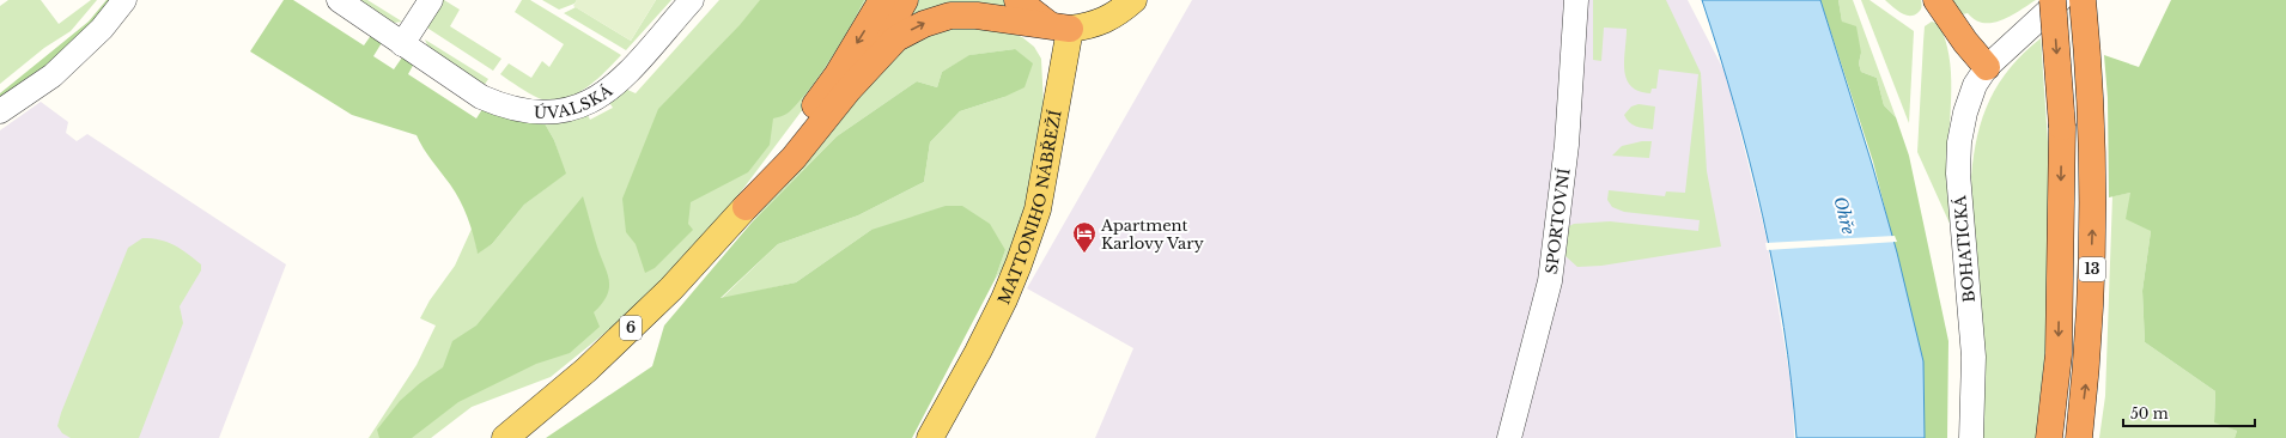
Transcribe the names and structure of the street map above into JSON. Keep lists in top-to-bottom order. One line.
{"streets":{"highway":["13","6"],"main road":["MATTONIHO NÁBŘEŽÍ"],"street":["ÚVALSKÁ","SPORTOVNÍ","BOHATICKÁ"]},"water":["Ohře"],"places":{"hotel":["Apartment Karlovy Vary"]},"scale_bar":"50 m"}
